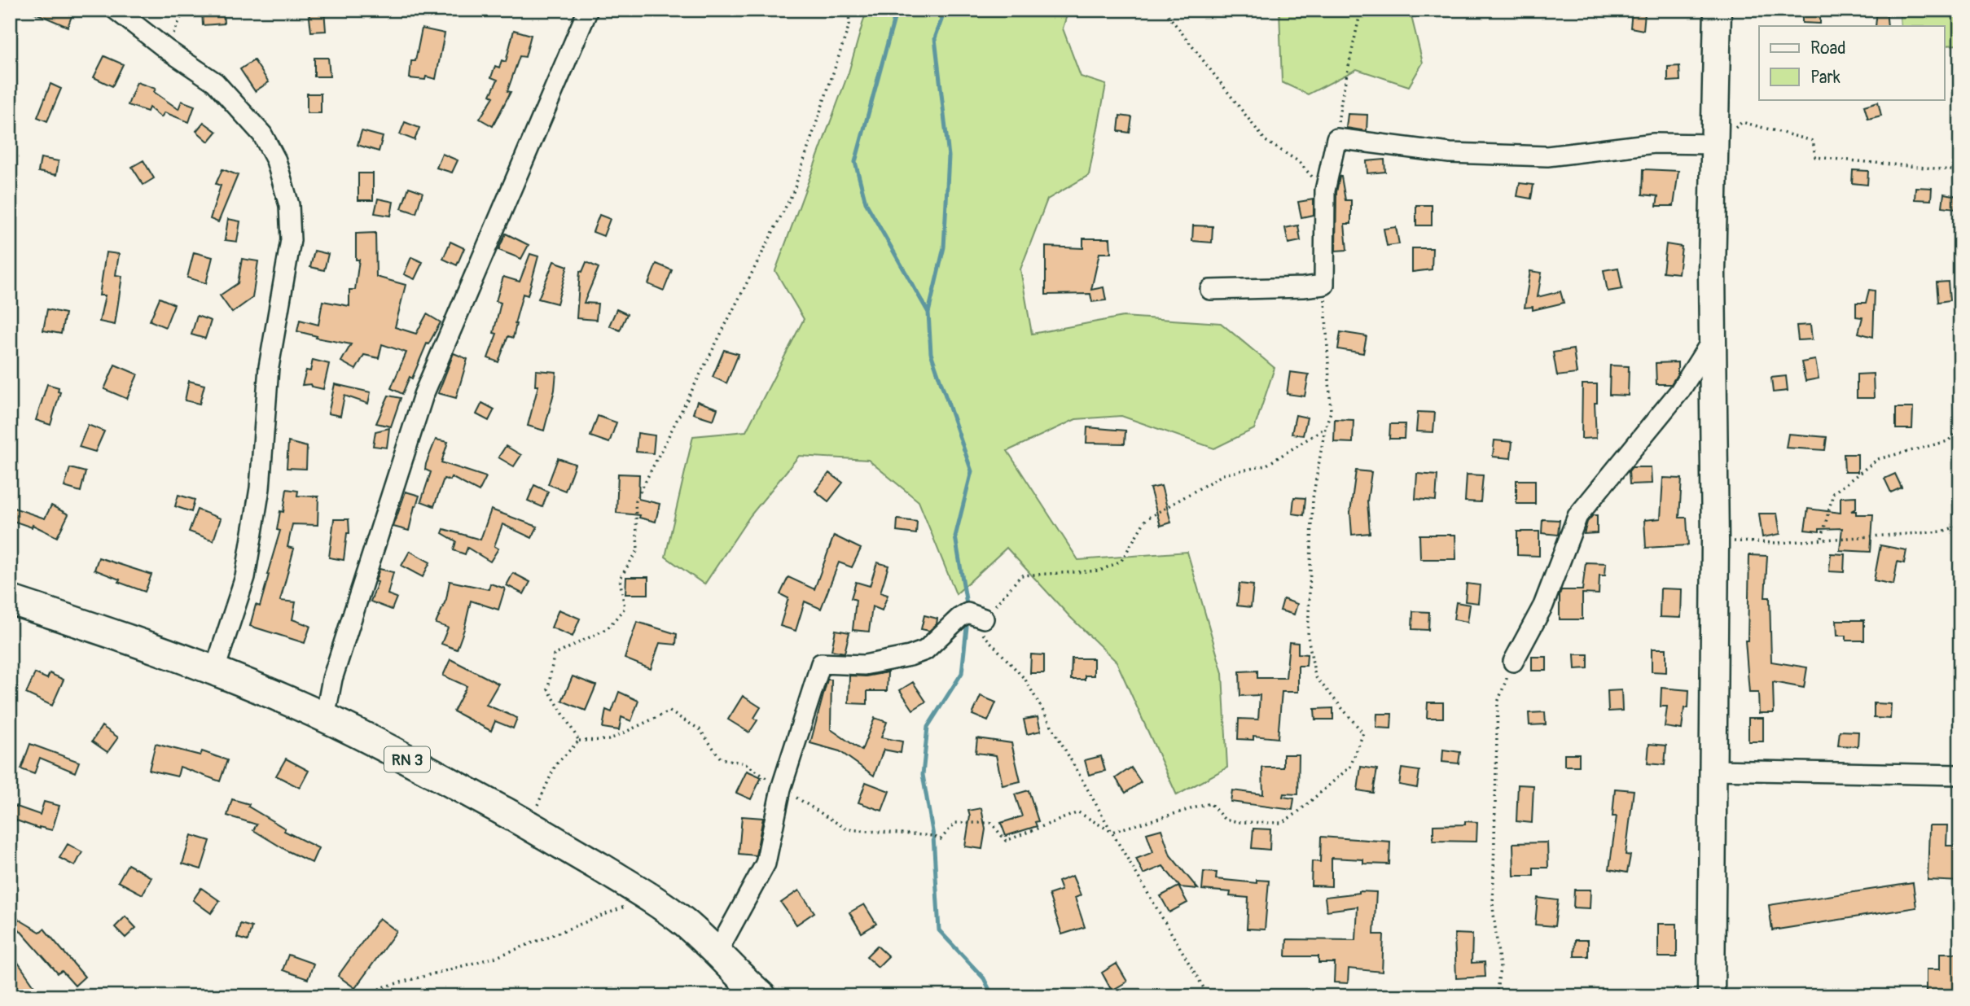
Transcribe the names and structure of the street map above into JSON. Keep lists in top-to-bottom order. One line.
{"streets":{"main road":["RN 3"]},"legend":["Road","Park"]}
